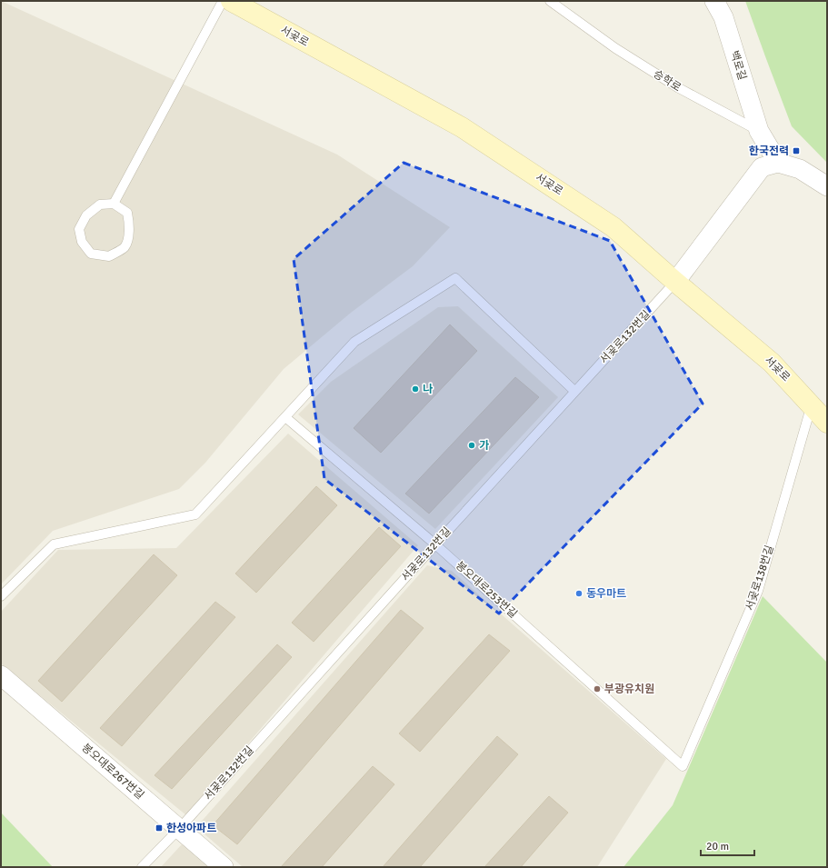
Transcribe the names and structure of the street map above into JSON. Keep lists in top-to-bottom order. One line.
{"streets":{"main road":["서곶로"],"street":["백로길","봉오대로267번길"],"lane":["승학로","서곶로132번길","서곶로138번길","봉오대로253번길"]},"crossings":[["서곶로","서곶로132번길"],["서곶로","서곶로138번길"],["백로길","승학로"],["서곶로132번길","봉오대로253번길"],["서곶로132번길","봉오대로267번길"],["서곶로138번길","봉오대로253번길"]],"places":{"transit":["한국전력","한성아파트"],"other":["나","가","동우마트","부광유치원"]},"scale_bar":"20 m"}
